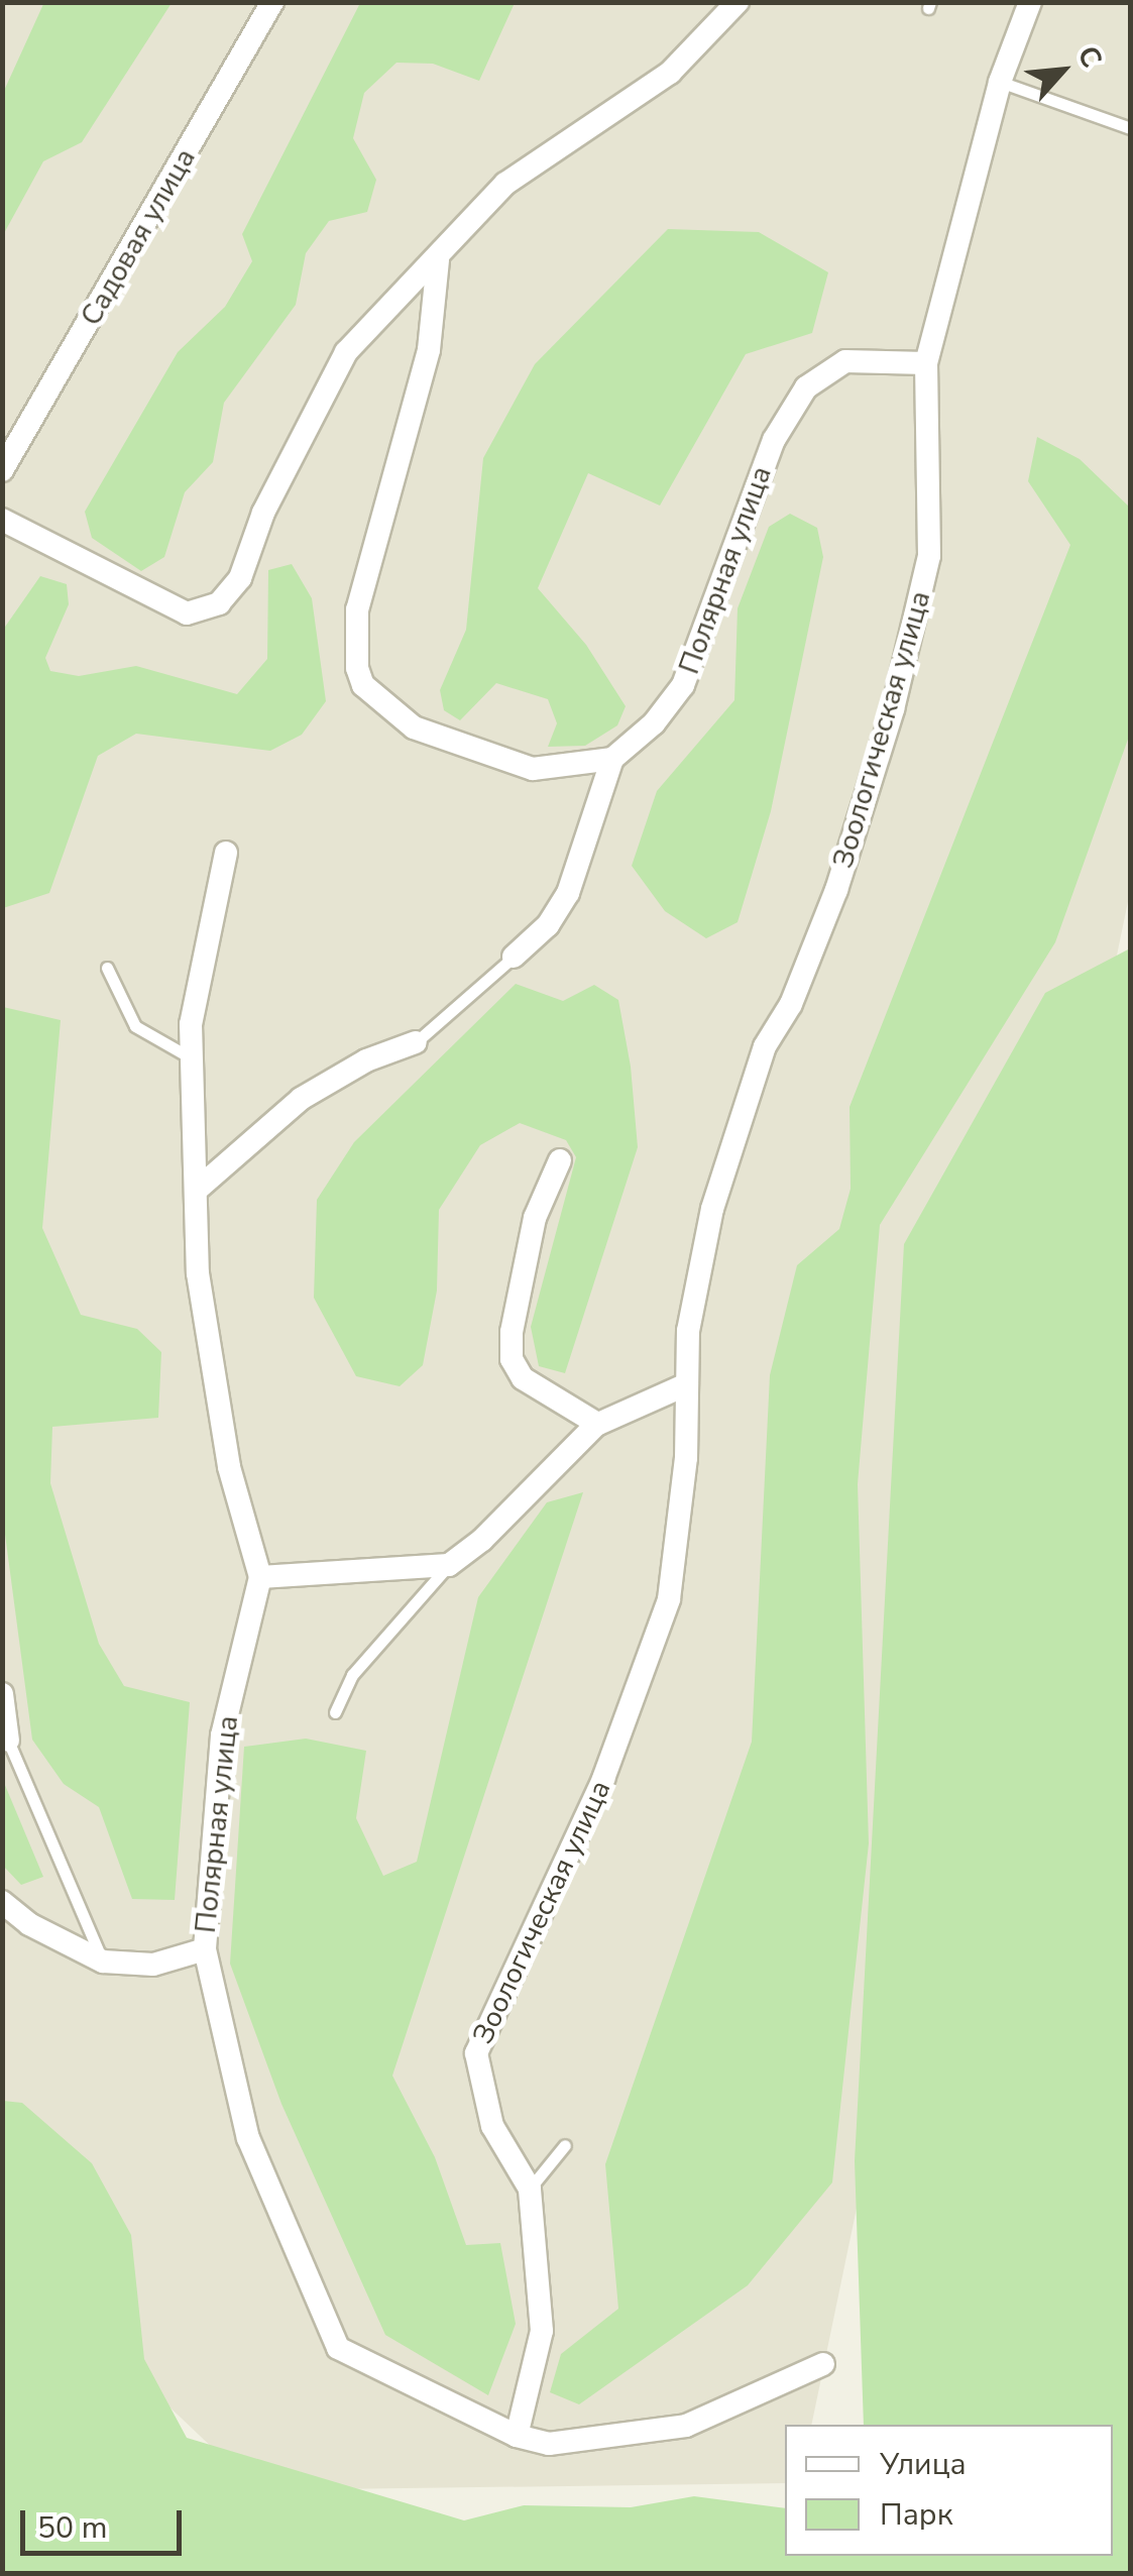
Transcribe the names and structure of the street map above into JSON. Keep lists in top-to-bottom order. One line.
{"streets":{"street":["Садовая улица","Полярная улица","Зоологическая улица"]},"crossings":[["Полярная улица","Зоологическая улица"]],"legend":["Улица","Парк"],"scale_bar":"50 m","north":"top right"}
